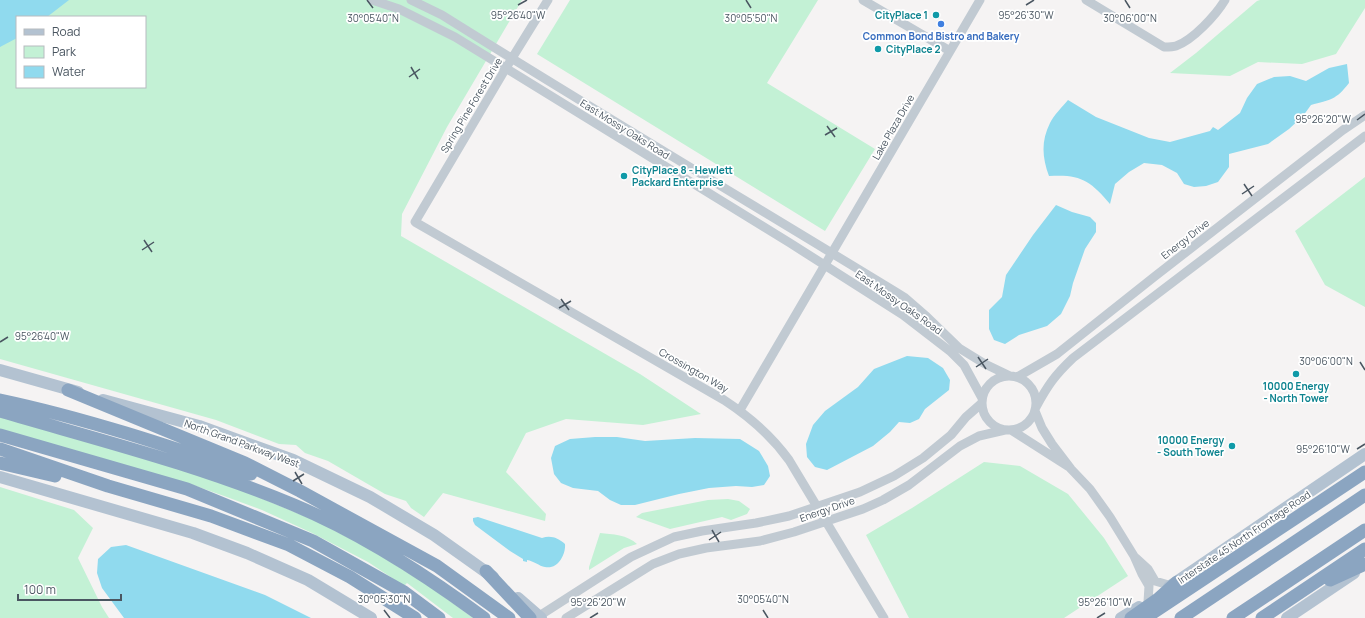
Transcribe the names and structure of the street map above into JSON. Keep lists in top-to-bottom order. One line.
{"streets":{"main road":["North Grand Parkway West","Interstate 45 North Frontage Road"],"street":["Spring Pine Forest Drive","Lake Plaza Drive","East Mossy Oaks Road","Energy Drive","Crossington Way"]},"crossings":[["Spring Pine Forest Drive","East Mossy Oaks Road"],["Spring Pine Forest Drive","Crossington Way"],["Lake Plaza Drive","East Mossy Oaks Road"],["Lake Plaza Drive","Crossington Way"],["East Mossy Oaks Road","Energy Drive"],["Energy Drive","Crossington Way"]],"places":["CityPlace 1","Common Bond Bistro and Bakery","CityPlace 2","CityPlace 8 - Hewlett Packard Enterprise","10000 Energy - North Tower","10000 Energy - South Tower"],"legend":["Road","Park","Water"],"scale_bar":"100 m","coordinates":["95°26'40\"W","95°26'30\"W","30°06'00\"N","30°05'40\"N","30°05'50\"N","95°26'20\"W","95°26'10\"W","30°05'30\"N"]}
